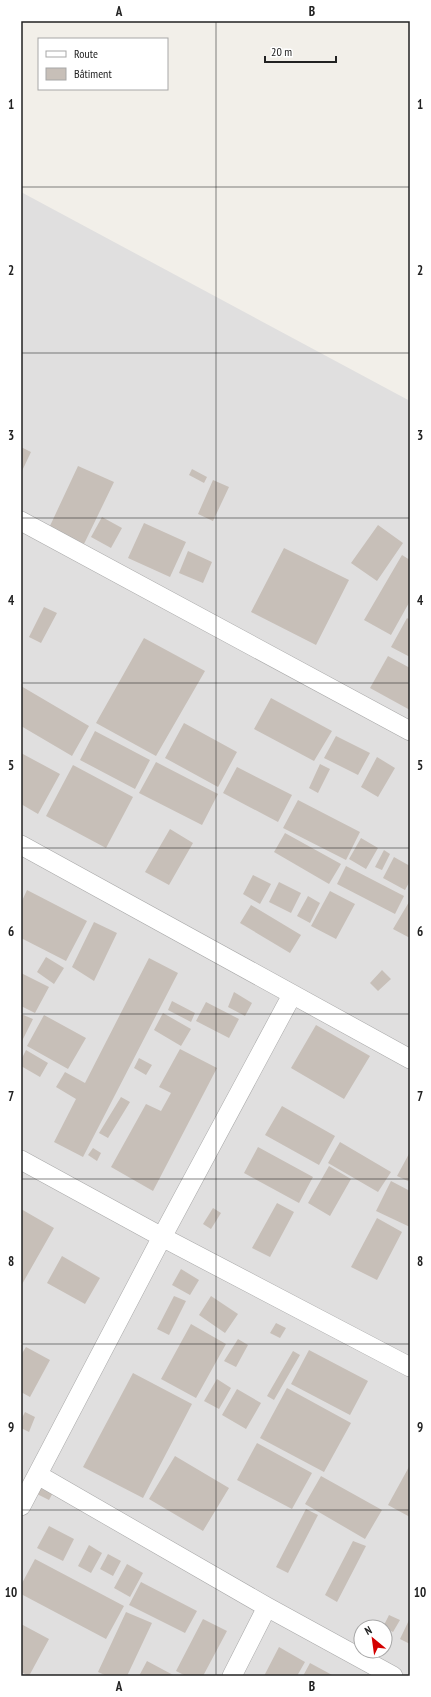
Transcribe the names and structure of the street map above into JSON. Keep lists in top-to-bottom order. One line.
{"legend":["Route","Bâtiment"],"scale_bar":"20 m","north":"top left","grid":{"columns":["A","B"],"rows":["1","2","3","4","5","6","7","8","9","10"]}}
